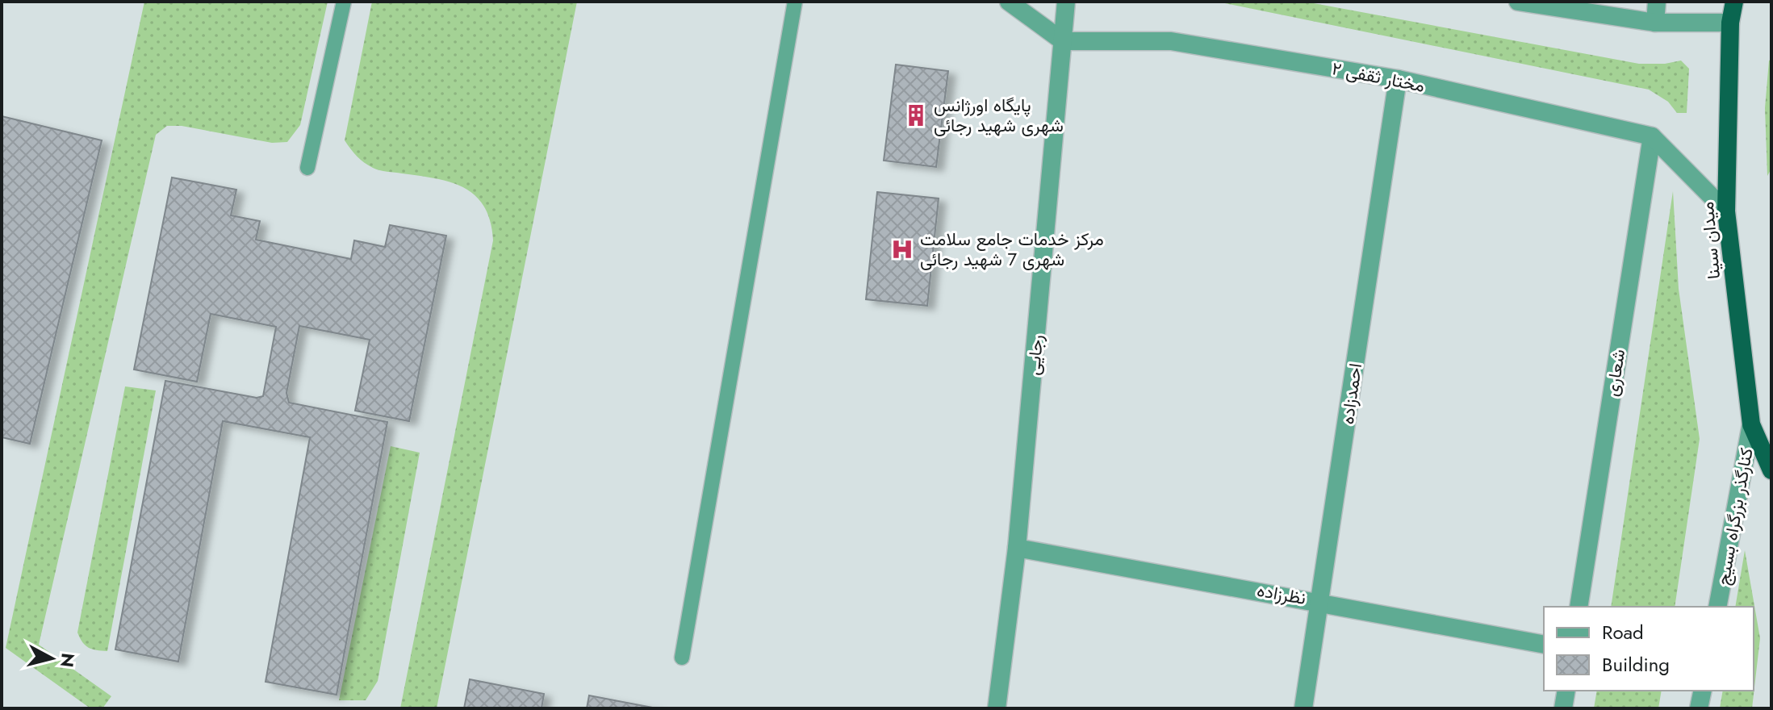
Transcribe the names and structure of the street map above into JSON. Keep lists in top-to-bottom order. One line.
{"streets":{"highway":["میدان سینا"],"street":["مختار ثقفی ۲","رجایی","شعاری","احمدزاده","کنارگذر بزرگراه بسیج","نظرزاده"]},"crossings":[["مختار ثقفی ۲","رجایی"],["مختار ثقفی ۲","شعاری"],["مختار ثقفی ۲","احمدزاده"],["میدان سینا","کنارگذر بزرگراه بسیج"],["رجایی","نظرزاده"],["احمدزاده","نظرزاده"]],"places":{"building":["پایگاه اورژانس شهری شهید رجائی"],"hospital":["مرکز خدمات جامع سلامت شهری 7 شهید رجائی"]},"legend":["Road","Building"],"north":"right"}
